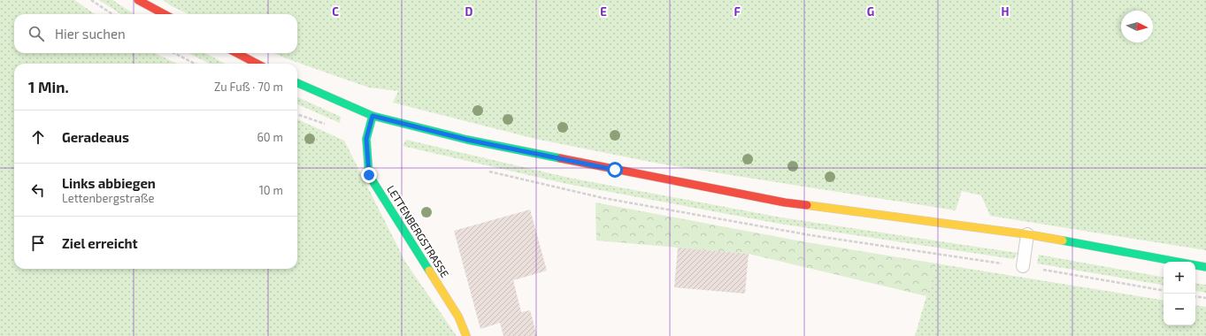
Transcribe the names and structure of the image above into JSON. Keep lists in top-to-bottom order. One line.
{"streets":{"street":["LETTENBERGSTRASSE"]},"north":"right","page":{"search":"Hier suchen","heading":["1 Min.","Zu Fuß · 70 m"],"list":[["Geradeaus","60 m"],["Links abbiegen","Lettenbergstraße","10 m"],"Ziel erreicht"],"map_buttons":["+","−"]},"grid":{"columns":["C","D","E","F","G","H"]}}
